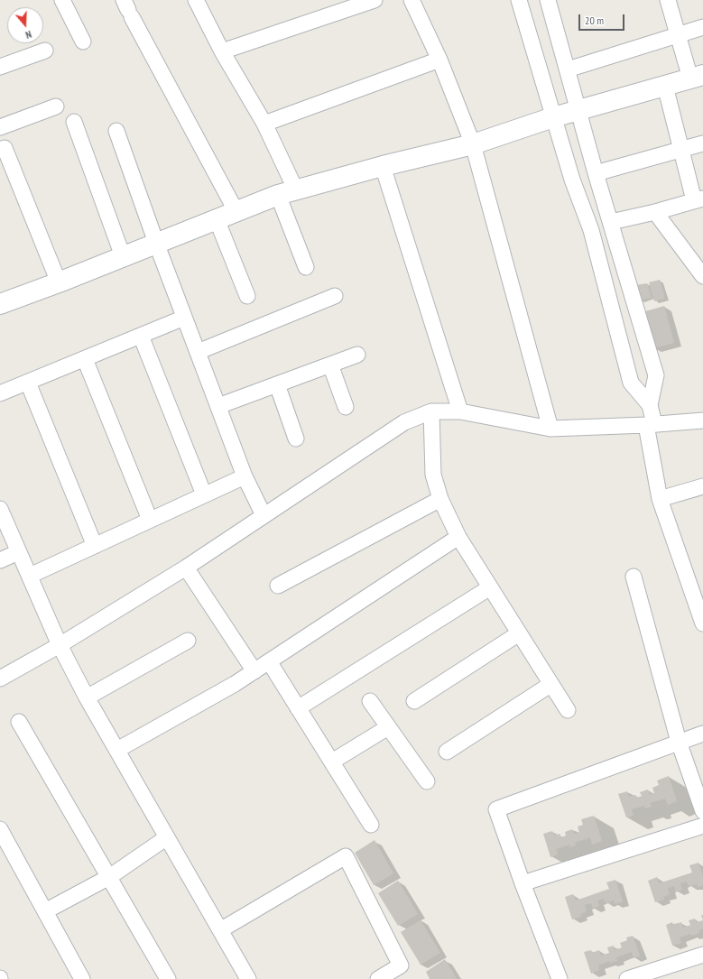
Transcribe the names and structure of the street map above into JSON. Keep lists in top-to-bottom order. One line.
{"scale_bar":"20 m","north":"bottom"}
